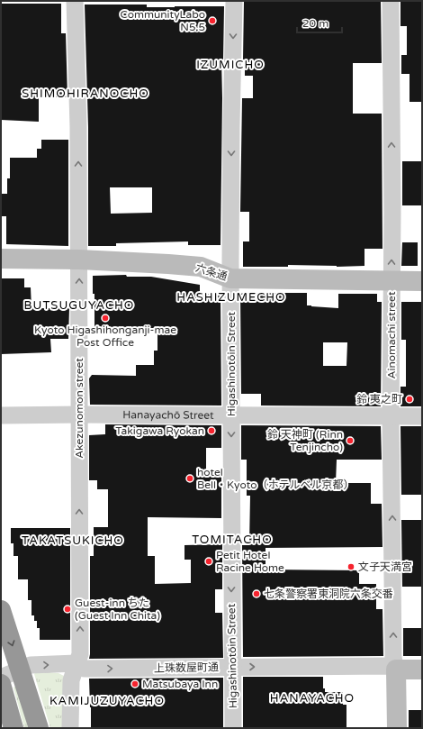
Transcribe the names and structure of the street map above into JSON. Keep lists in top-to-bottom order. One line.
{"streets":{"street":["六条通","Ainomachi street","Higashinotōin Street","Akezunomon street","Hanayachō Street","上珠数屋町通"]},"crossings":[["六条通","Ainomachi street"],["六条通","Higashinotōin Street"],["六条通","Akezunomon street"],["Ainomachi street","Hanayachō Street"],["Ainomachi street","上珠数屋町通"],["Higashinotōin Street","Hanayachō Street"],["Higashinotōin Street","上珠数屋町通"],["Akezunomon street","Hanayachō Street"],["Akezunomon street","上珠数屋町通"]],"one_way":["Ainomachi street","Higashinotōin Street","Akezunomon street","上珠数屋町通"],"districts":["IZUMICHO","SHIMOHIRANOCHO","HASHIZUMECHO","BUTSUGUYACHO","TOMITACHO","TAKATSUKICHO","HANAYACHO","KAMIJUZUYACHO"],"places":["CommunityLabo N5.5","Kyoto Higashihonganji-mae Post Office","鈴 夷之町","Takigawa Ryokan","鈴 天神町 (Rinn Tenjincho)","hotel Bell・Kyoto（ホテルベル京都）","Petit Hotel Racine Home","文子天満宮","七条警察署東洞院六条交番","Guest-inn ちた (Guest Inn Chita)","Matsubaya Inn"],"scale_bar":"20 m"}
